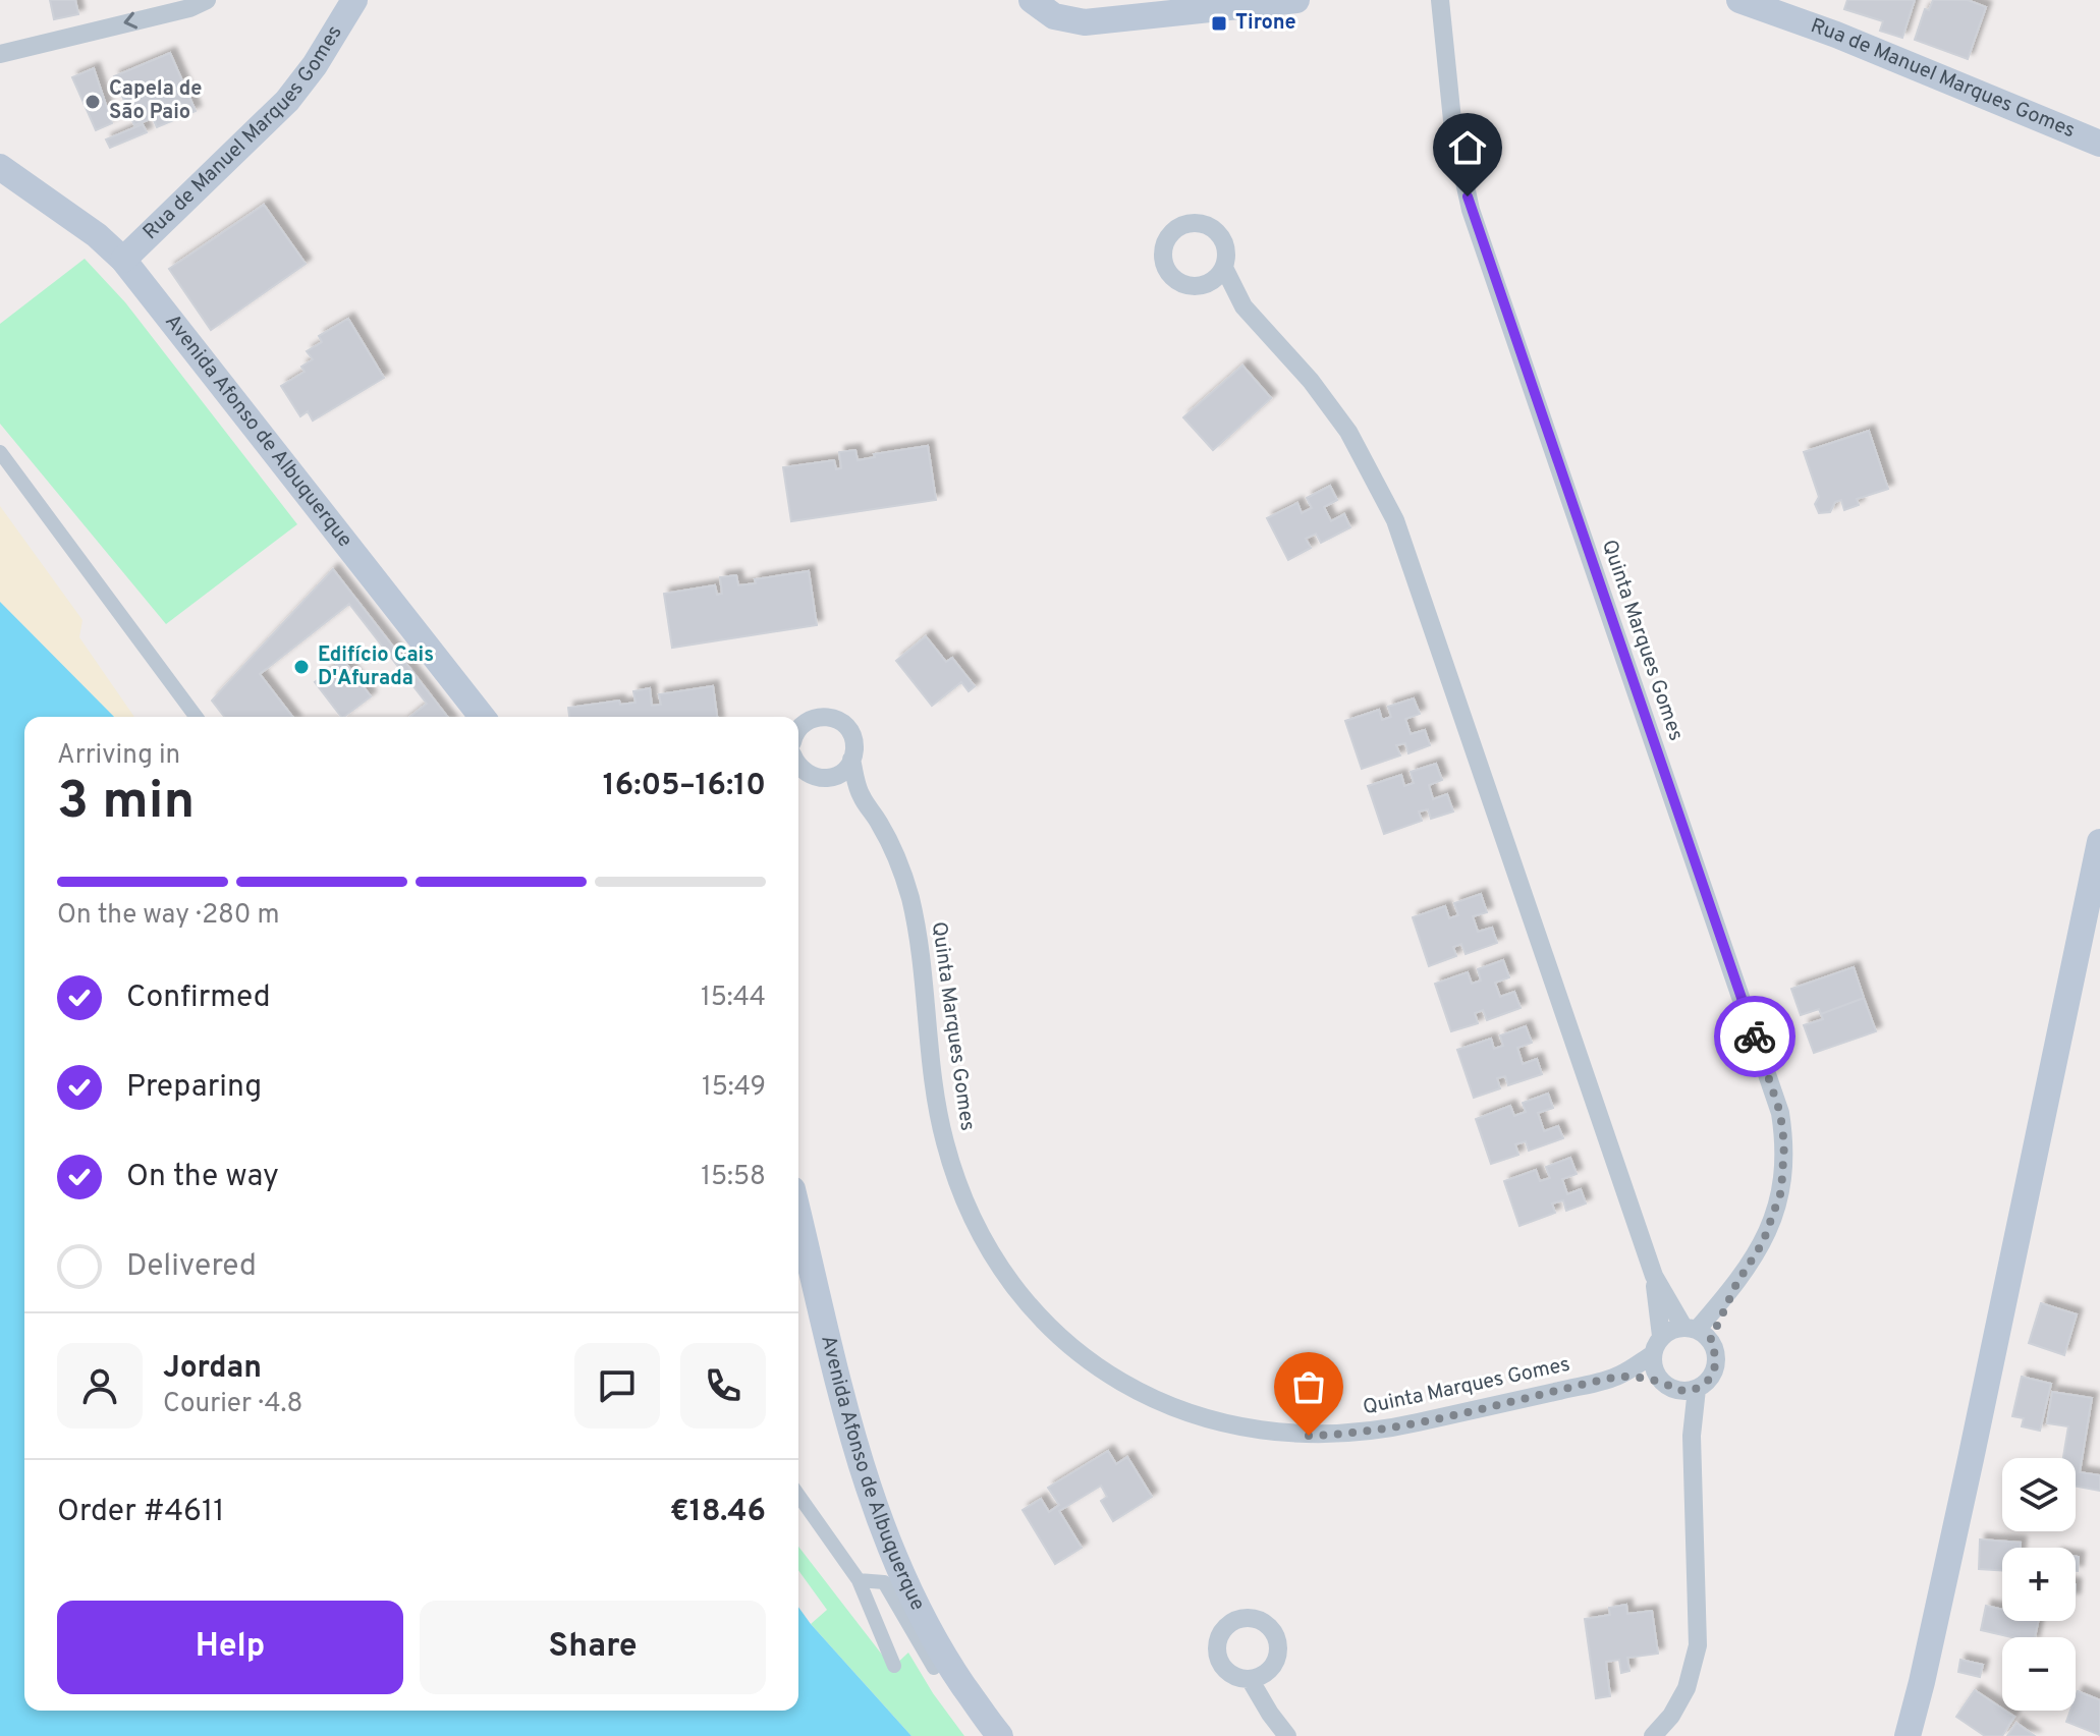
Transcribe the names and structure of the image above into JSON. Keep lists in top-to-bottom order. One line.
{"streets":{"main road":["Rua de Manuel Marques Gomes","Avenida Afonso de Albuquerque"],"street":["Quinta Marques Gomes"]},"crossings":[["Rua de Manuel Marques Gomes","Avenida Afonso de Albuquerque"]],"places":{"transit":["Tirone"],"other":["Capela de São Paio","Edifício Cais D'Afurada"]},"page":{"heading":["3 min","Arriving in","16:05–16:10"],"panel":["Jordan","Courier · 4.8","Order #4611","€18.46"],"bar":"On the way · 280 m","list":[["Confirmed","15:44"],["Preparing","15:49"],["On the way","15:58"],"Delivered"],"map_buttons":["+","−"],"buttons":["Help","Share"]}}
